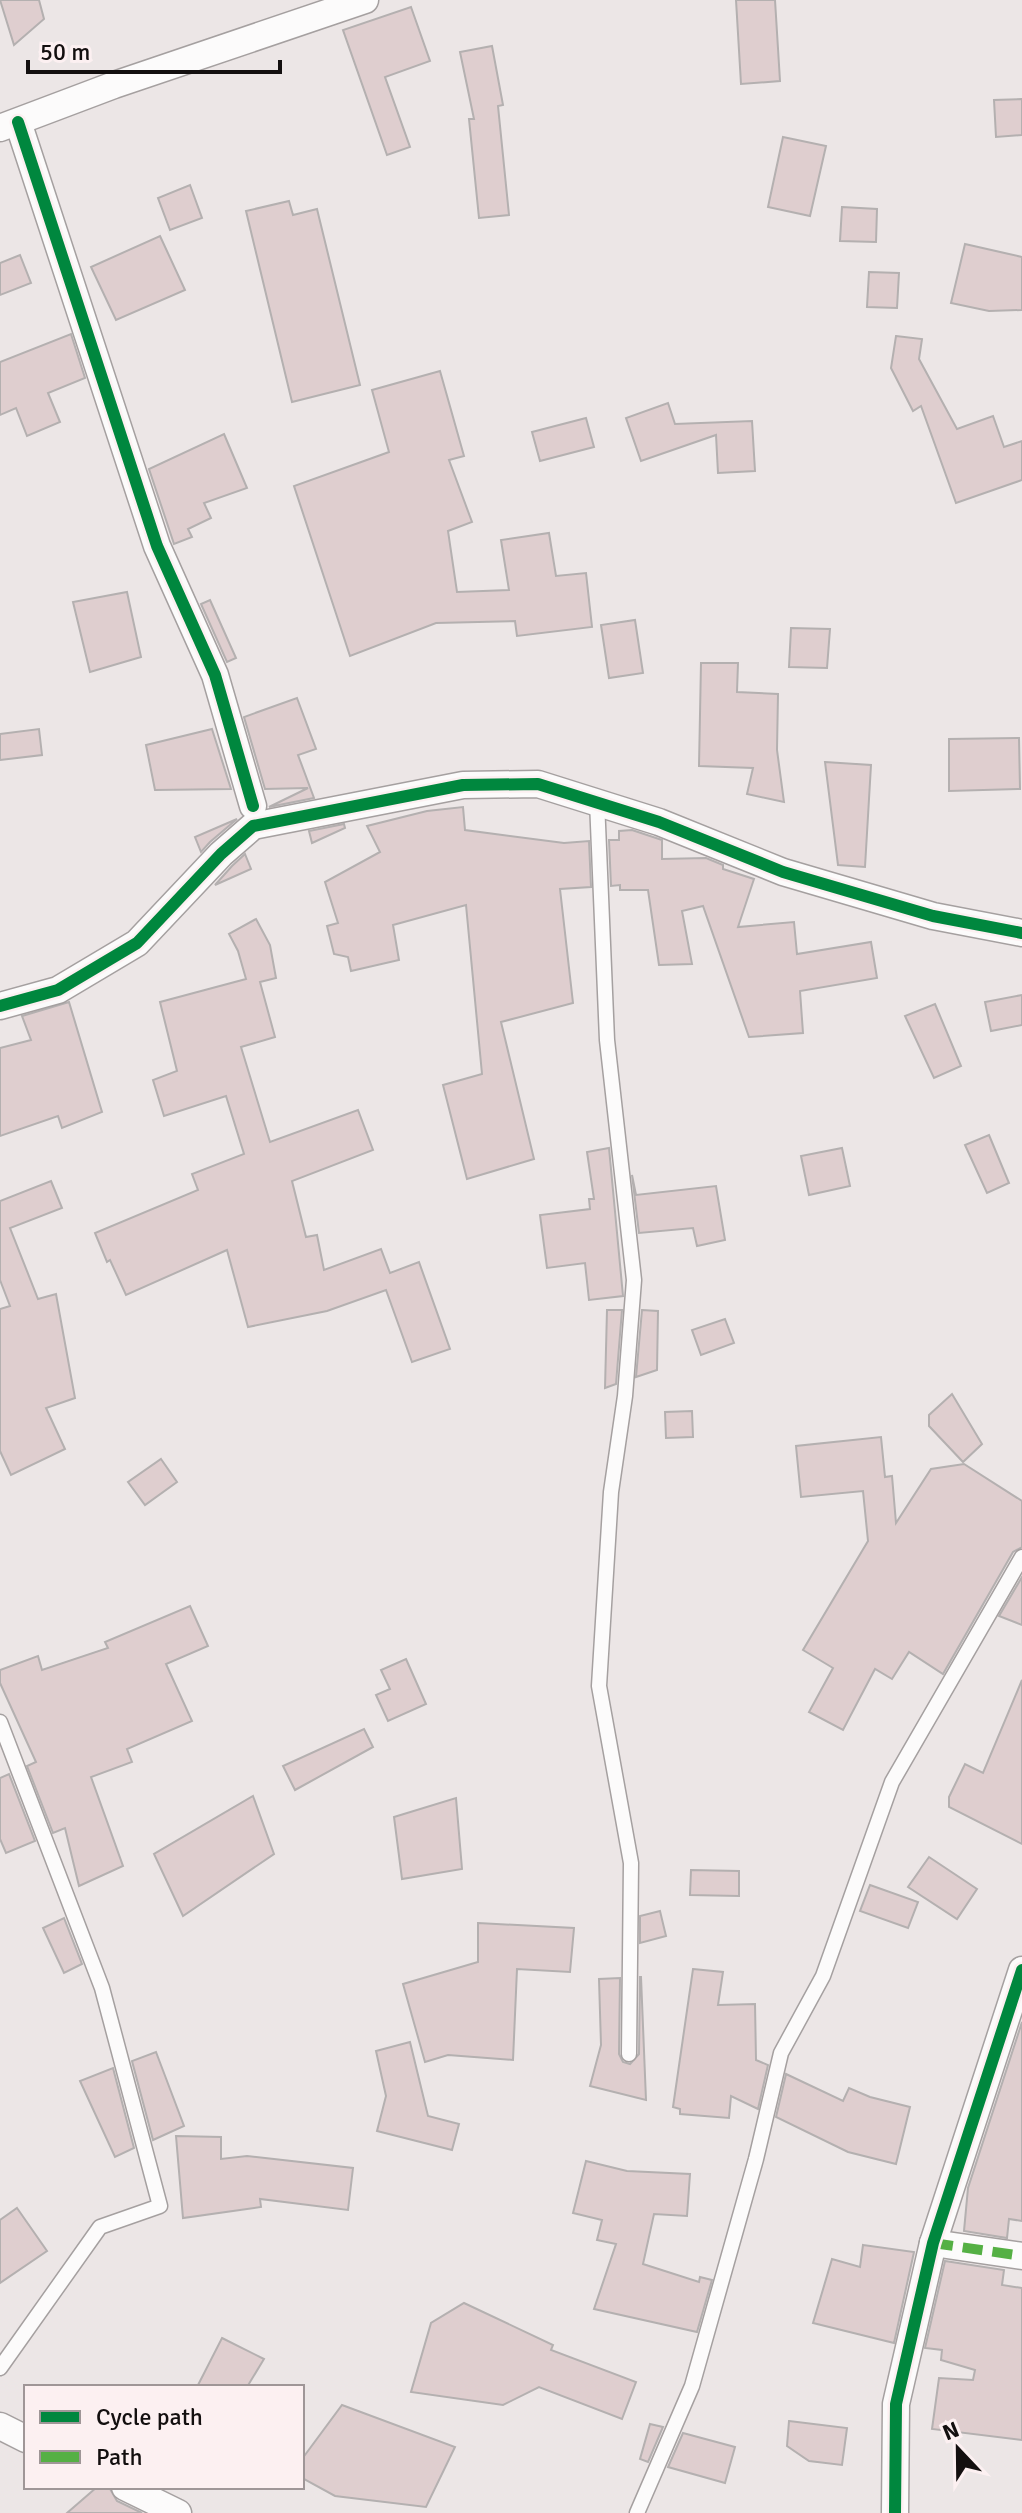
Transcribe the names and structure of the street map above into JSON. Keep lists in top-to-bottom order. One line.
{"legend":["Cycle path","Path"],"scale_bar":"50 m","north":"top"}
